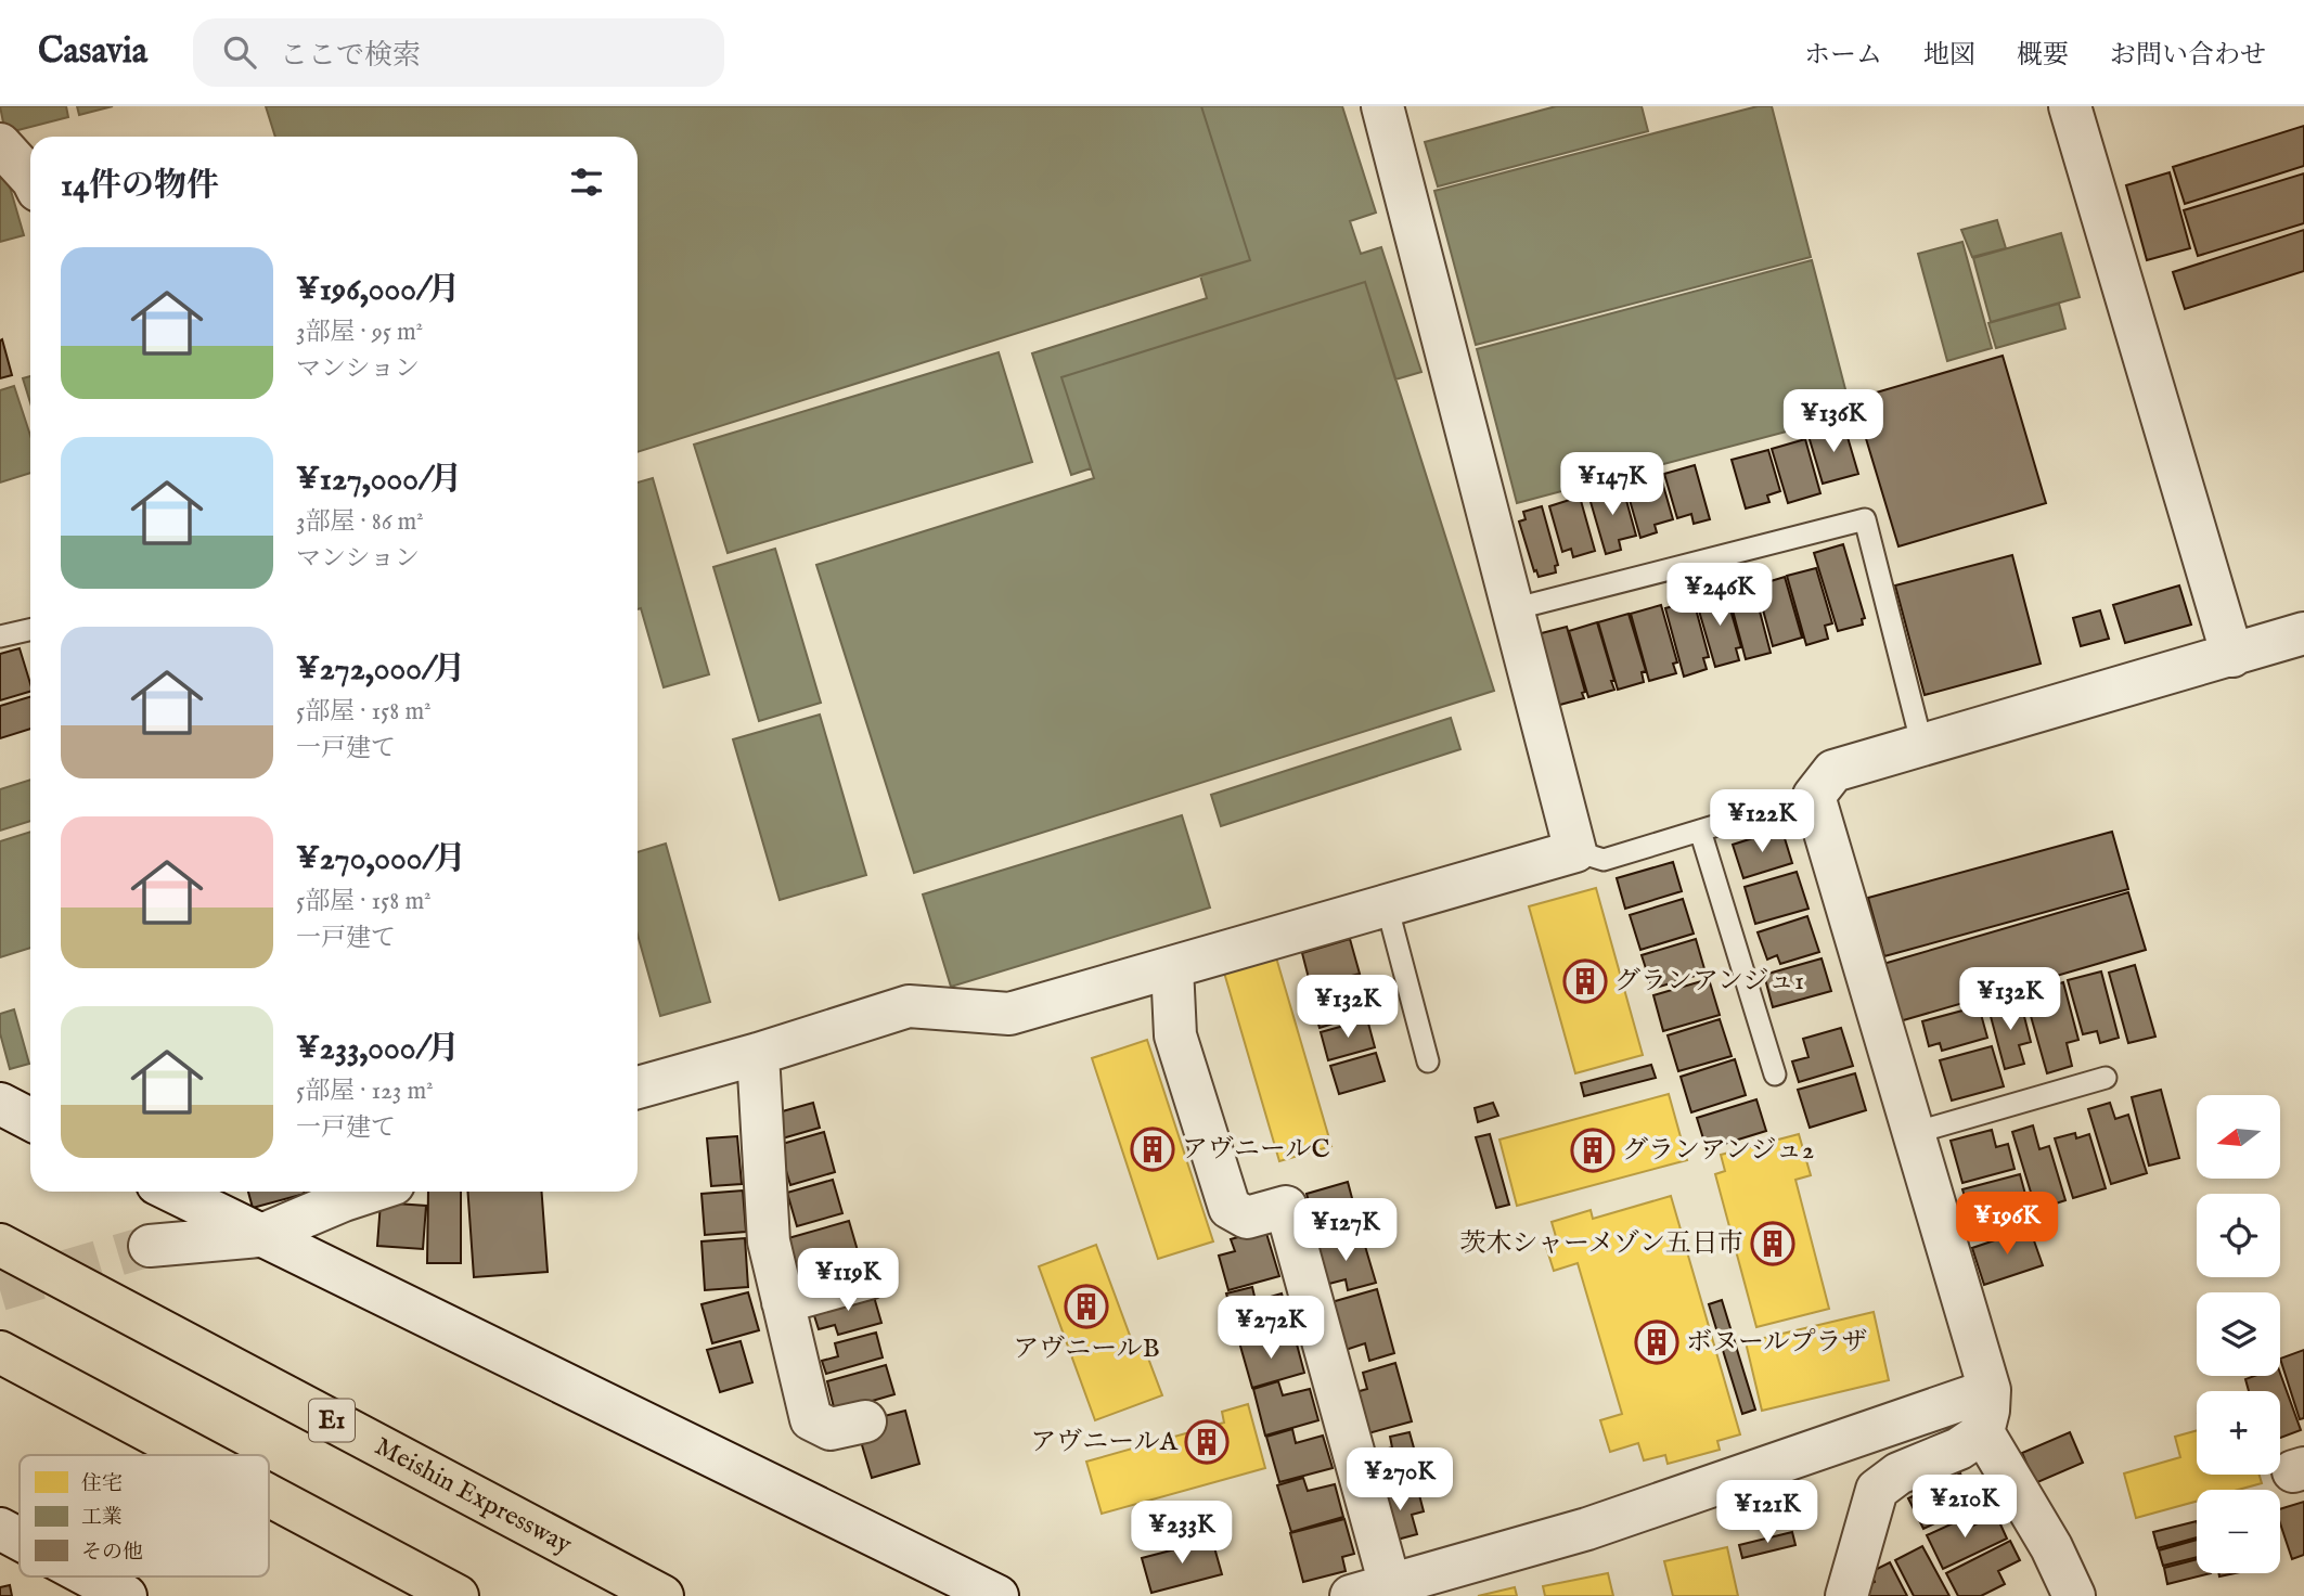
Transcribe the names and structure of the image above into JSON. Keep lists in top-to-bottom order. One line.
{"streets":{"highway":["E1","Meishin Expressway"]},"places":{"building":["グランアンジュ1","アヴニールC","グランアンジュ2","茨木シャーメゾン五日市","アヴニールB","ボヌールプラザ","アヴニールA"]},"legend":["住宅","工業","その他"],"north":"left","page":{"header":"Casavia","search":"ここで検索","nav":["ホーム","地図","概要","お問い合わせ"],"heading":"14件の物件","list":[{"name":"¥196,000/月","note":"3部屋 · 95 m² · マンション"},{"name":"¥127,000/月","note":"3部屋 · 86 m² · マンション"},{"name":"¥272,000/月","note":"5部屋 · 158 m² · 一戸建て"},{"name":"¥270,000/月","note":"5部屋 · 158 m² · 一戸建て"},{"name":"¥233,000/月","note":"5部屋 · 123 m² · 一戸建て"}],"price":["¥136K","¥147K","¥246K","¥122K","¥132K","¥132K","¥196K","¥127K","¥119K","¥272K","¥270K","¥210K","¥121K","¥233K"],"map_buttons":["+","−"]}}
